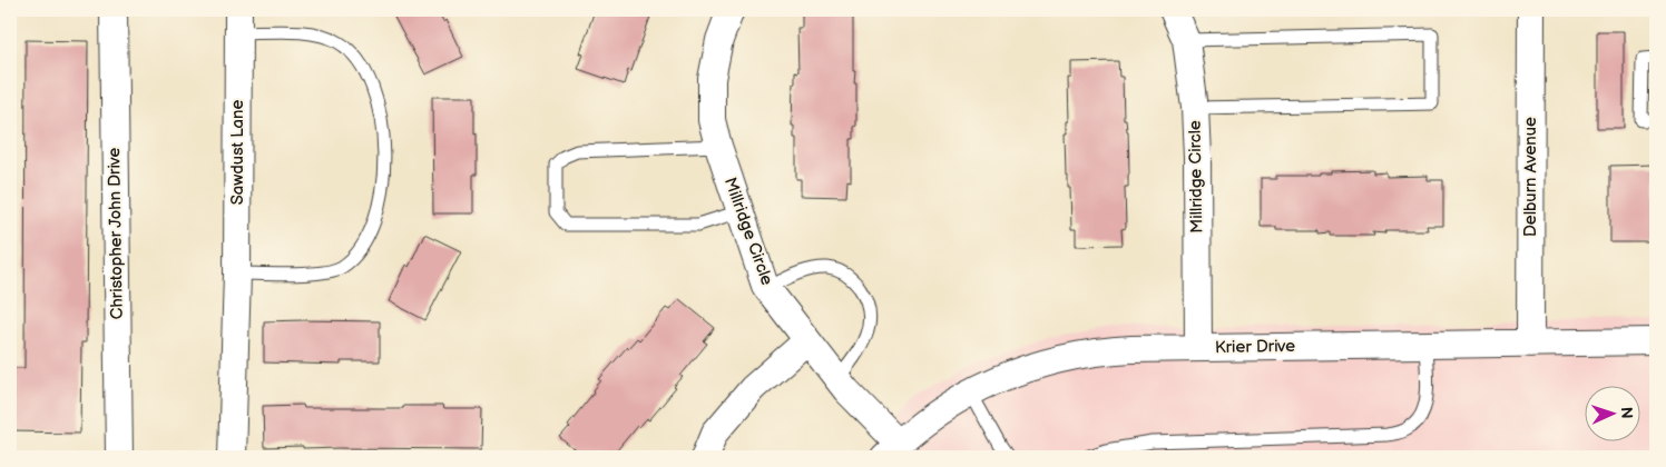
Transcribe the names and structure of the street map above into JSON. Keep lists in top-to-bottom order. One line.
{"streets":{"street":["Sawdust Lane","Millridge Circle","Delburn Avenue","Christopher John Drive","Krier Drive"]},"crossings":[["Millridge Circle","Krier Drive"],["Delburn Avenue","Krier Drive"]],"north":"right"}
